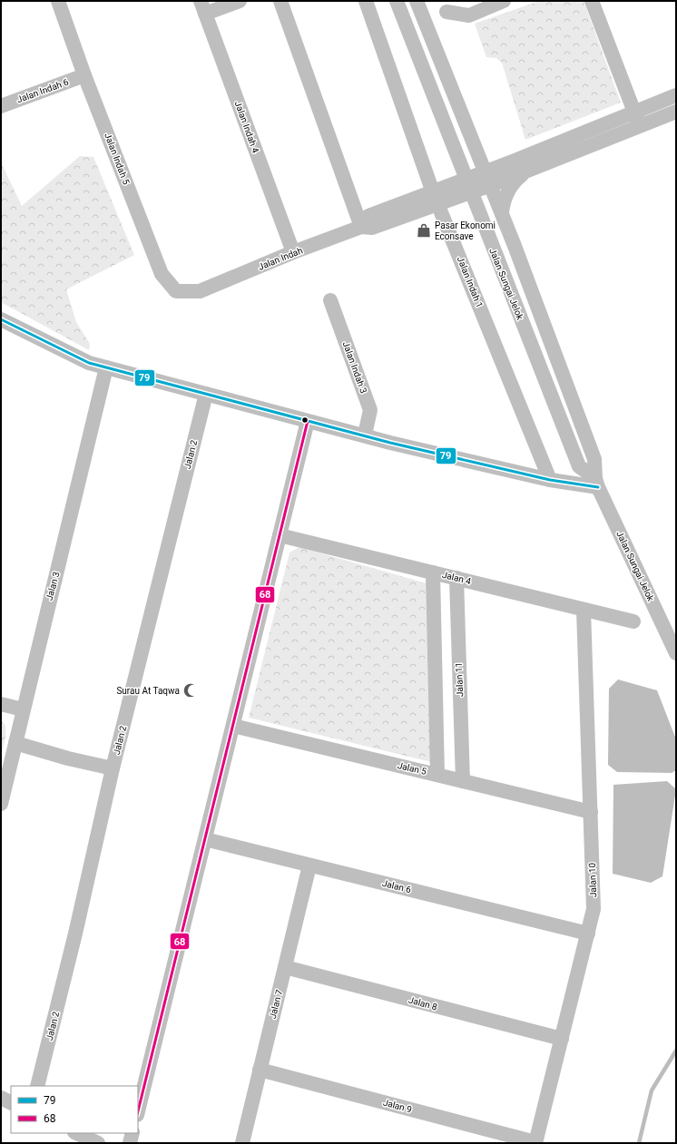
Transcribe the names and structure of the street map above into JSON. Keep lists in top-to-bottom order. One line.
{"streets":{"street":["Jalan Indah 6","Jalan Indah 4","Jalan Indah 5","Jalan Indah","Jalan Indah 1","Jalan Sungai Jelok","Jalan Indah 3","Jalan 2","Jalan 4","Jalan 3","Jalan 11","Jalan 5","Jalan 10","Jalan 6","Jalan 8","Jalan 7","Jalan 9"]},"crossings":[["Jalan Indah 6","Jalan Indah 5"],["Jalan Indah 4","Jalan Indah"],["Jalan Indah 5","Jalan Indah"],["Jalan Indah","Jalan Indah 1"],["Jalan Indah","Jalan Sungai Jelok"],["Jalan 4","Jalan 11"],["Jalan 4","Jalan 10"],["Jalan 11","Jalan 5"],["Jalan 5","Jalan 10"],["Jalan 10","Jalan 6"],["Jalan 10","Jalan 8"],["Jalan 10","Jalan 9"],["Jalan 6","Jalan 7"],["Jalan 8","Jalan 7"],["Jalan 7","Jalan 9"]],"places":{"shop":["Pasar Ekonomi Econsave"],"mosque":["Surau At Taqwa"]},"lines":["transit line 79","transit line 68"],"legend":["79","68"]}
